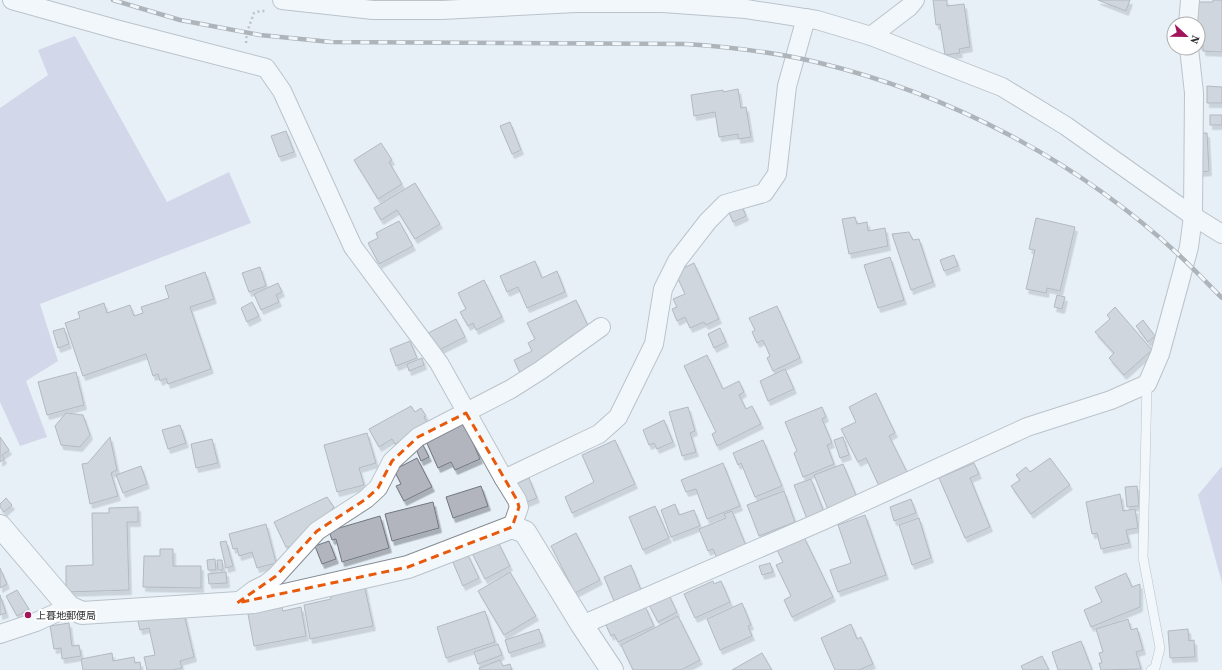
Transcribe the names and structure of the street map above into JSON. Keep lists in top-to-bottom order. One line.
{"places":["上暮地郵便局"],"north":"right"}
